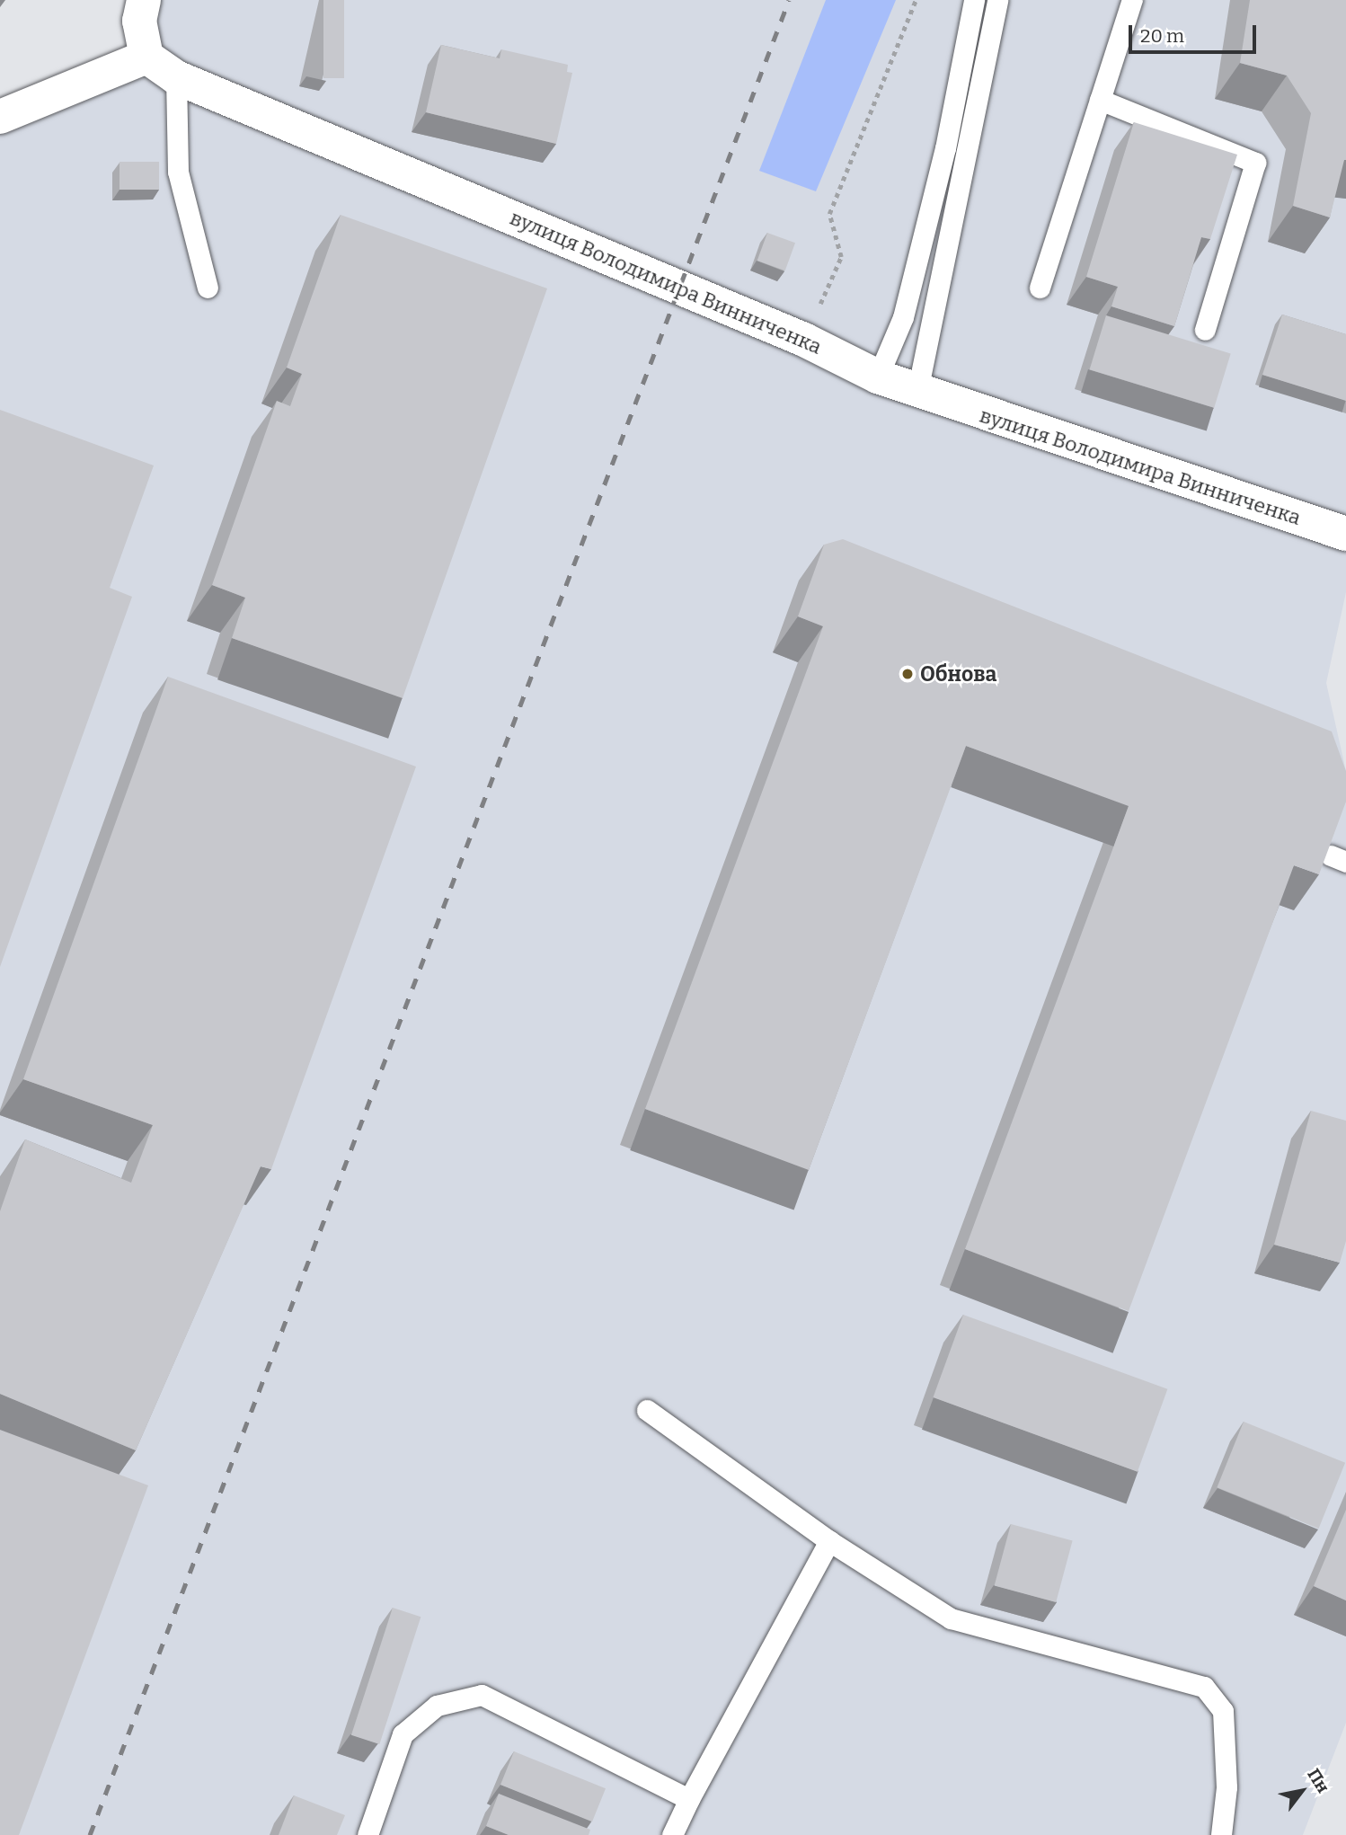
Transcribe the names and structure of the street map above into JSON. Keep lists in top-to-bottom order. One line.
{"streets":{"main road":["вулиця Володимира Винниченка"]},"places":["Обнова"],"scale_bar":"20 m","north":"top right"}
